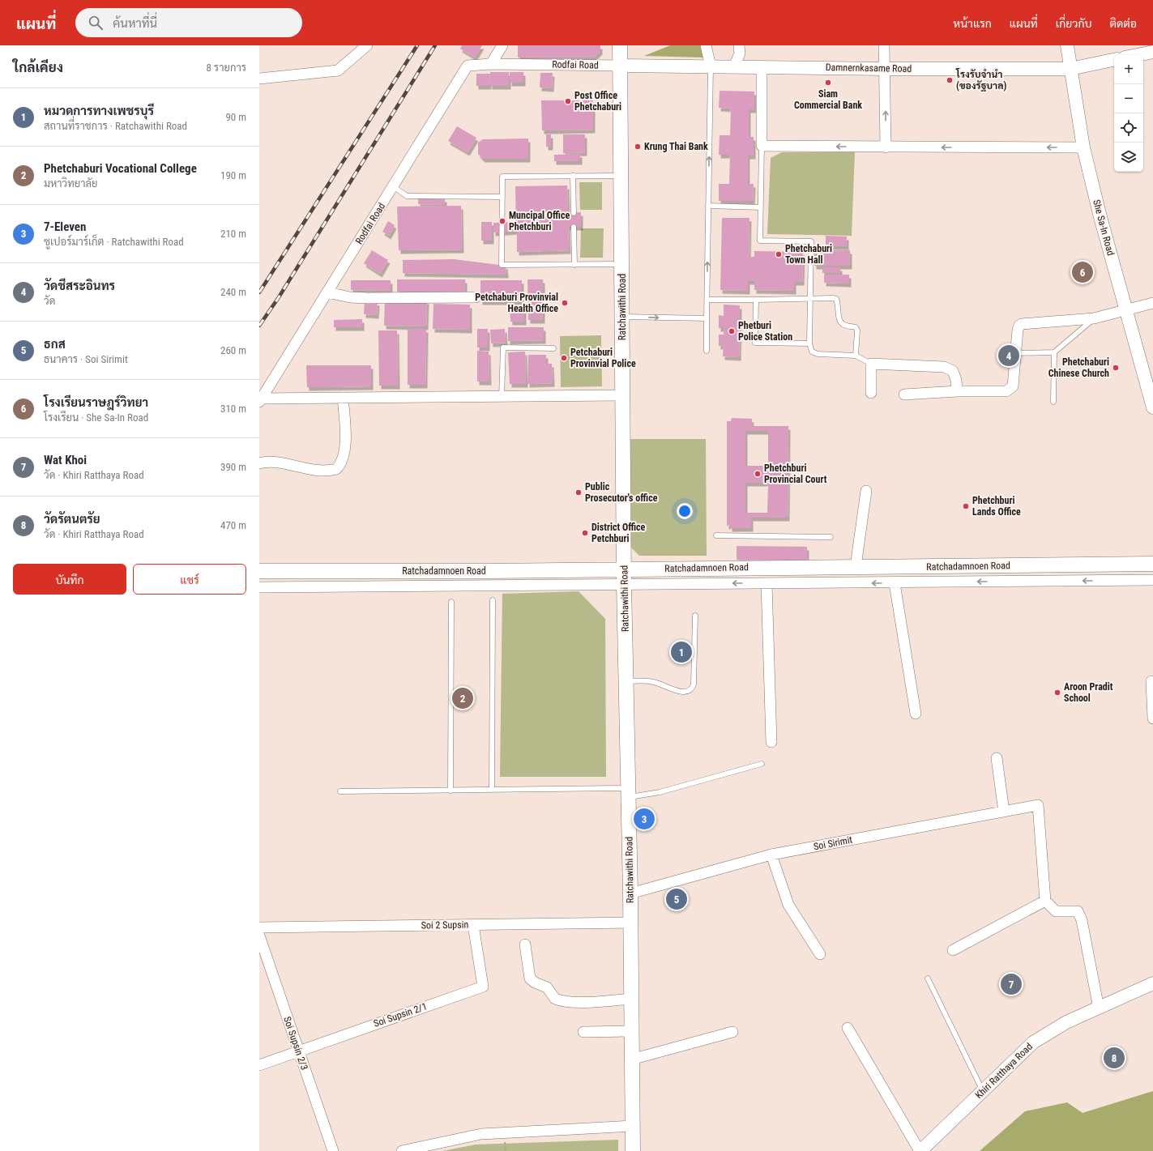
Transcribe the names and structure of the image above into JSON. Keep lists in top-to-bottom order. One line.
{"streets":{"main road":["Ratchawithi Road","Ratchadamnoen Road"],"street":["Rodfai Road","Damnernkasame Road","She Sa-In Road","Soi Sirimit","Soi 2 Supsin","Soi Supsin 2/1","Soi Supsin 2/3","Khiri Ratthaya Road"]},"crossings":[["Rodfai Road","Damnernkasame Road"],["Rodfai Road","Ratchawithi Road"],["Damnernkasame Road","She Sa-In Road"],["Damnernkasame Road","Ratchawithi Road"],["Ratchawithi Road","Ratchadamnoen Road"],["Ratchawithi Road","Soi Sirimit"],["Ratchawithi Road","Soi 2 Supsin"],["Soi 2 Supsin","Soi Supsin 2/1"],["Soi Supsin 2/1","Soi Supsin 2/3"]],"places":["โรงรับจำนำ (ของรัฐบาล)","Siam Commercial Bank","Post Office Phetchaburi","Krung Thai Bank","Muncipal Office Phetchburi","Phetchaburi Town Hall","Petchaburi Provinvial Health Office","Phetburi Police Station","Petchaburi Provinvial Police","Phetchaburi Chinese Church","Phetchburi Provincial Court","Public Prosecutor's office","Phetchburi Lands Office","District Office Petchburi","Aroon Pradit School"],"page":{"header":"แผนที่","search":"ค้นหาที่นี่","nav":["หน้าแรก","แผนที่","เกี่ยวกับ","ติดต่อ"],"heading":["ใกล้เคียง","8 รายการ"],"map_buttons":["+","−"],"list":[{"mark":"1","name":"หมวดการทางเพชรบุรี","note":"สถานที่ราชการ · Ratchawithi Road","value":"90 m"},{"mark":"2","name":"Phetchaburi Vocational College","note":"มหาวิทยาลัย","value":"190 m"},{"mark":"3","name":"7-Eleven","note":"ซูเปอร์มาร์เก็ต · Ratchawithi Road","value":"210 m"},{"mark":"4","name":"วัดชีสระอินทร","note":"วัด","value":"240 m"},{"mark":"5","name":"ธกส","note":"ธนาคาร · Soi Sirimit","value":"260 m"},{"mark":"6","name":"โรงเรียนราษฎร์วิทยา","note":"โรงเรียน · She Sa-In Road","value":"310 m"},{"mark":"7","name":"Wat Khoi","note":"วัด · Khiri Ratthaya Road","value":"390 m"},{"mark":"8","name":"วัดรัตนตรัย","note":"วัด · Khiri Ratthaya Road","value":"470 m"}],"pins":["6","4","1","2","3","5","7","8"],"buttons":["บันทึก","แชร์"]}}
